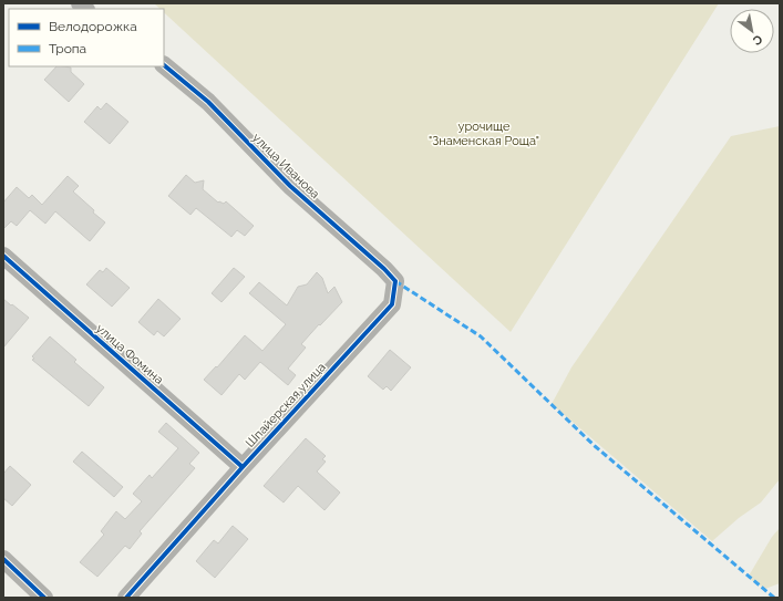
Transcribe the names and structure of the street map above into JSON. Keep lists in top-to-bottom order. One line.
{"streets":{"street":["улица Иванова","улица Фомина","Шпайерская улица"]},"crossings":[["улица Иванова","Шпайерская улица"],["улица Фомина","Шпайерская улица"]],"parks":["урочище \"Знаменская Роща\""],"legend":["Велодорожка","Тропа"],"north":"bottom right"}
